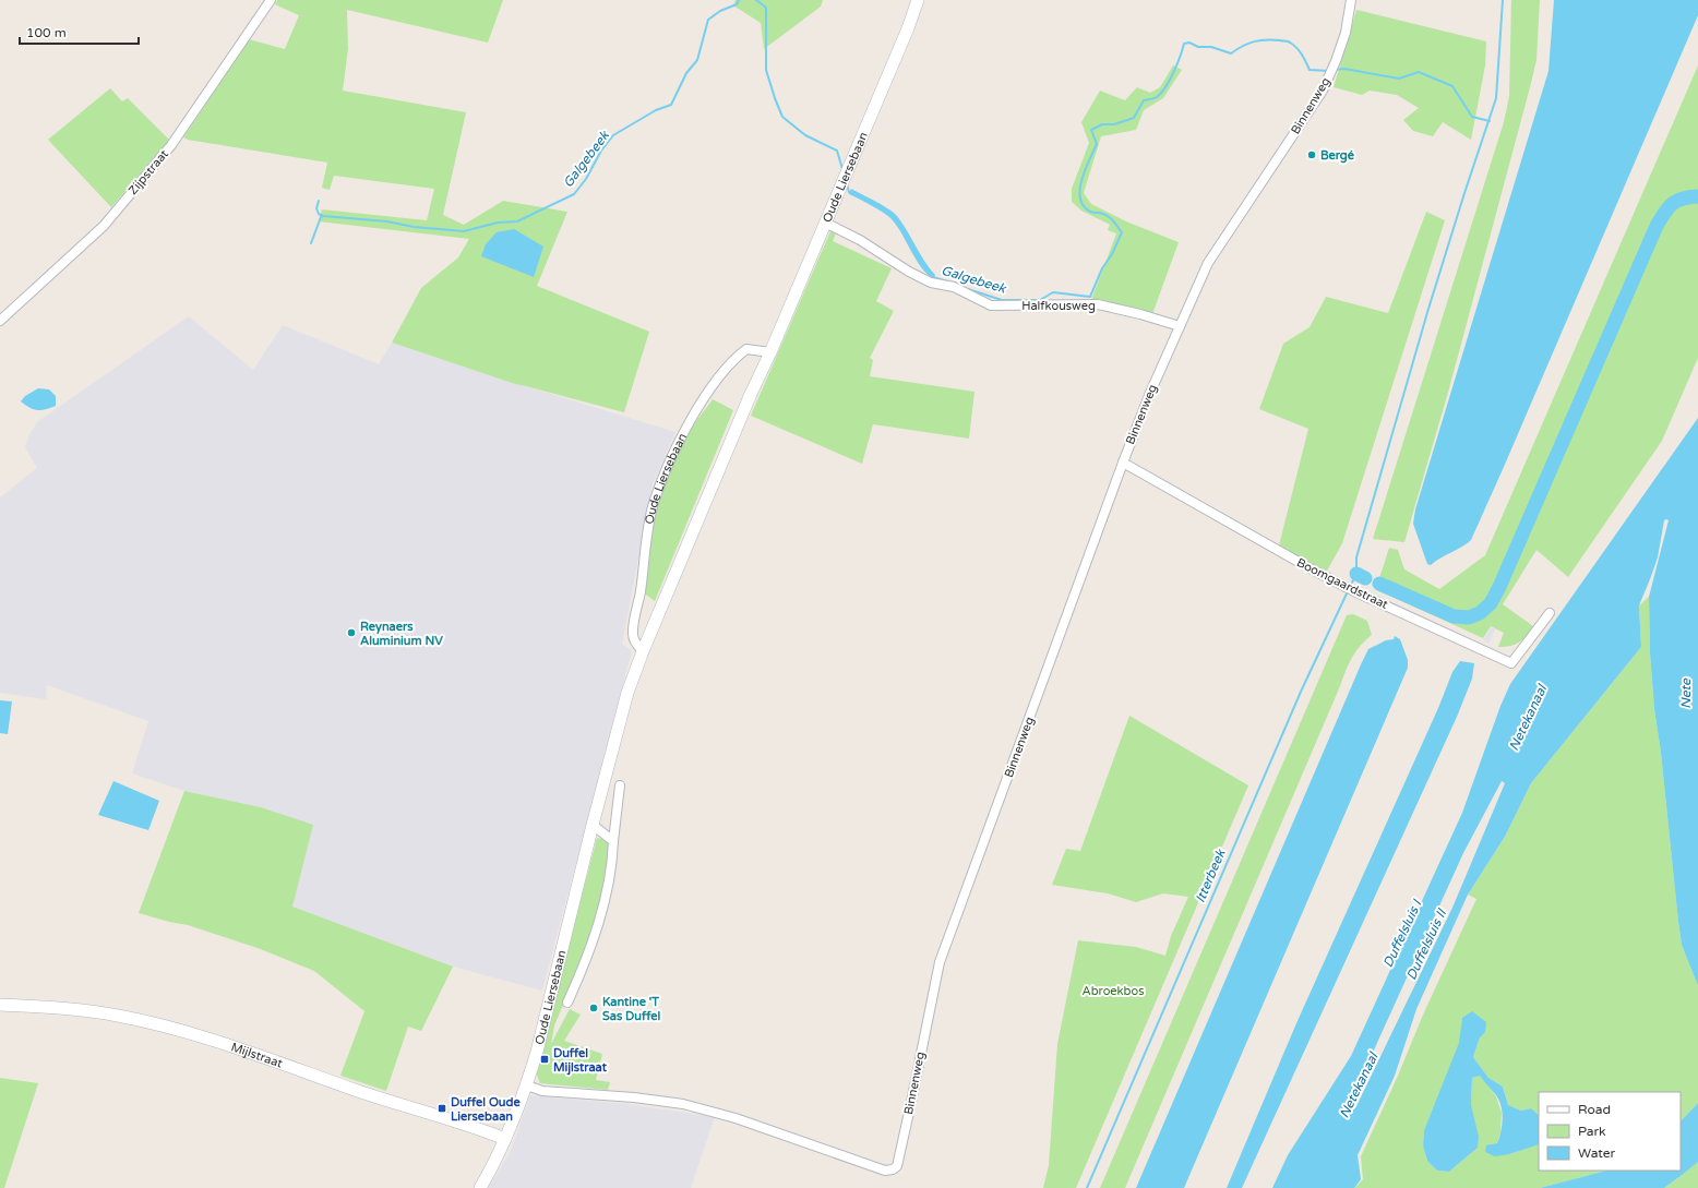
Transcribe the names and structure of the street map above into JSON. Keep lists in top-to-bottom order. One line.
{"streets":{"main road":["Oude Liersebaan","Mijlstraat"],"street":["Binnenweg","Zijpstraat","Halfkousweg","Boomgaardstraat"]},"crossings":[["Binnenweg","Oude Liersebaan"],["Binnenweg","Halfkousweg"],["Binnenweg","Boomgaardstraat"],["Oude Liersebaan","Halfkousweg"],["Oude Liersebaan","Mijlstraat"]],"water":["Galgebeek","Nete","Netekanaal","Itterbeek","Duffelsluis I","Duffelsluis II"],"parks":["Abroekbos"],"places":{"other":["Bergé","Reynaers Aluminium NV","Kantine 'T Sas Duffel"],"transit":["Duffel Mijlstraat","Duffel Oude Liersebaan"]},"legend":["Road","Park","Water"],"scale_bar":"100 m"}
